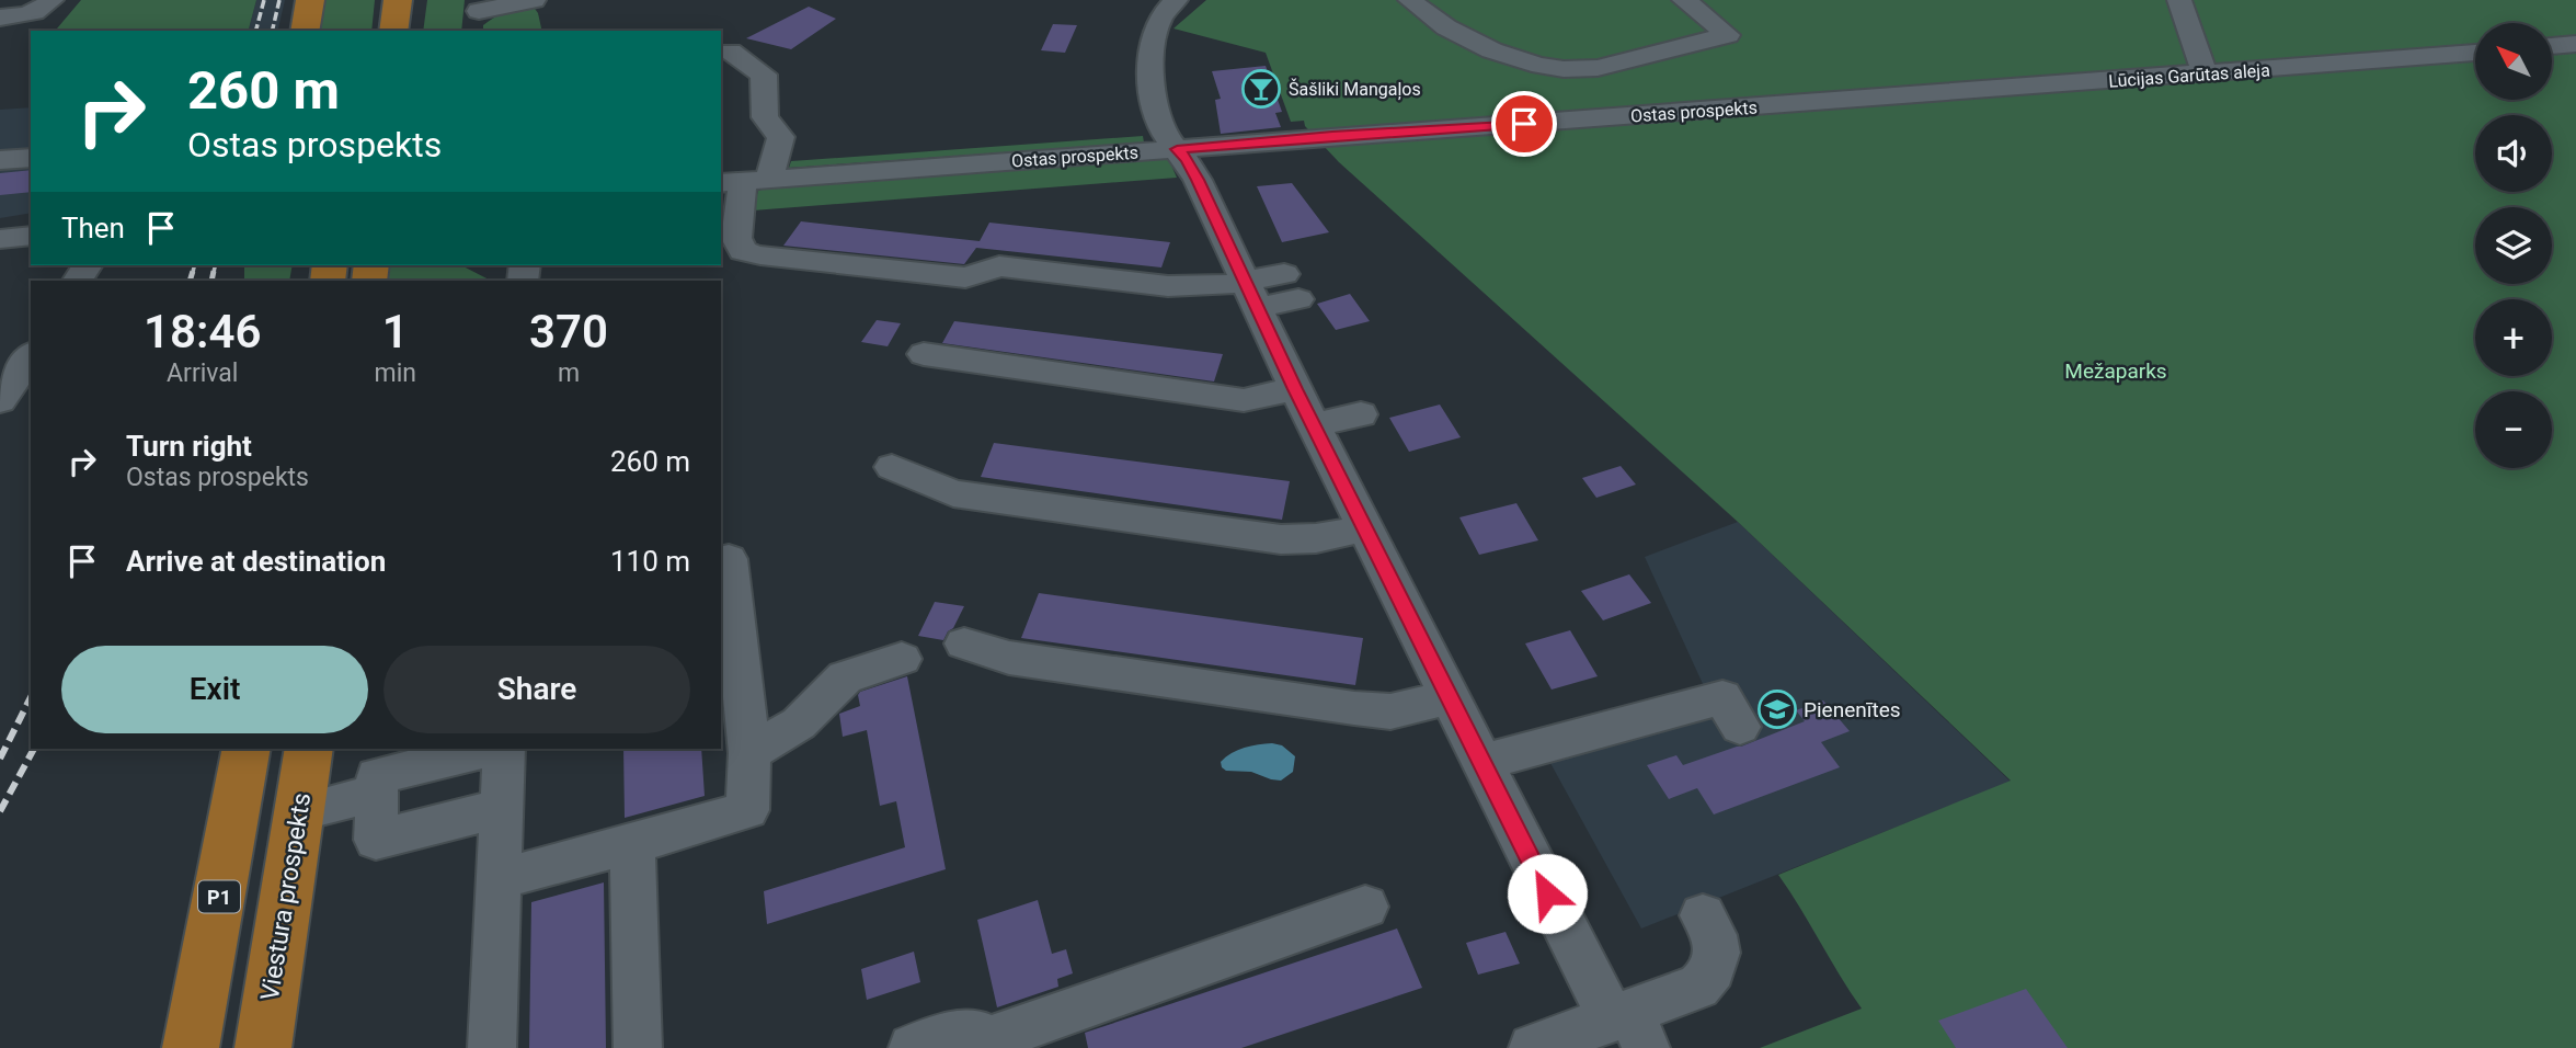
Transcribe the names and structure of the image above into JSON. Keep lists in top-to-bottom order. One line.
{"streets":{"main road":["P1","Viestura prospekts"],"street":["Lūcijas Garūtas aleja","Ostas prospekts"]},"crossings":[["Lūcijas Garūtas aleja","Ostas prospekts"]],"parks":["Mežaparks"],"places":{"bar":["Šašliki Mangaļos"],"school or university":["Pienenītes"]},"north":"top left","page":{"map_buttons":["+","−"],"turn":["260 m","Ostas prospekts"],"then":"Then","eta":["18:46","Arrival","1","min","370","m"],"list":[{"name":"Turn right","note":"Ostas prospekts","value":"260 m"},{"name":"Arrive at destination","value":"110 m"}],"buttons":["Exit","Share"]}}
